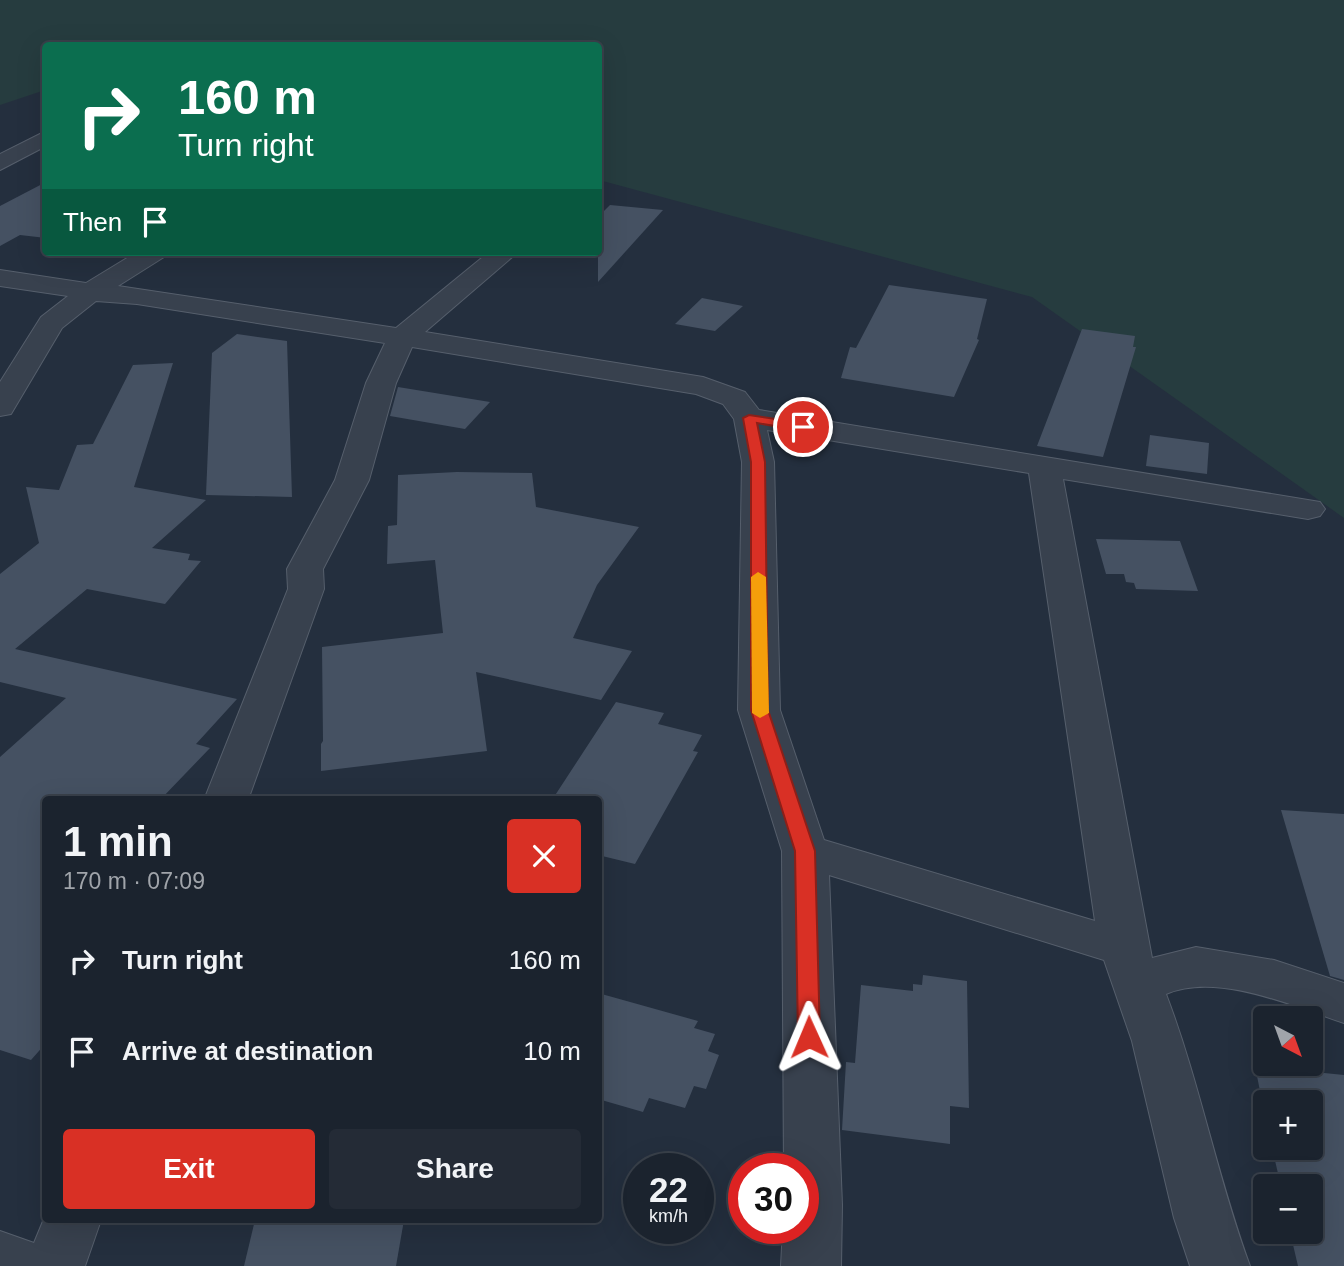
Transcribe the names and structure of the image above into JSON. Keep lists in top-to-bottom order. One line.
{"north":"bottom right","page":{"turn":["160 m","Turn right"],"then":"Then","heading":["1 min","170 m · 07:09"],"list":[{"name":"Turn right","value":"160 m"},{"name":"Arrive at destination","value":"10 m"}],"map_buttons":["+","−"],"buttons":["Exit","Share"],"speed":"22 km/h","limit":"30"}}
